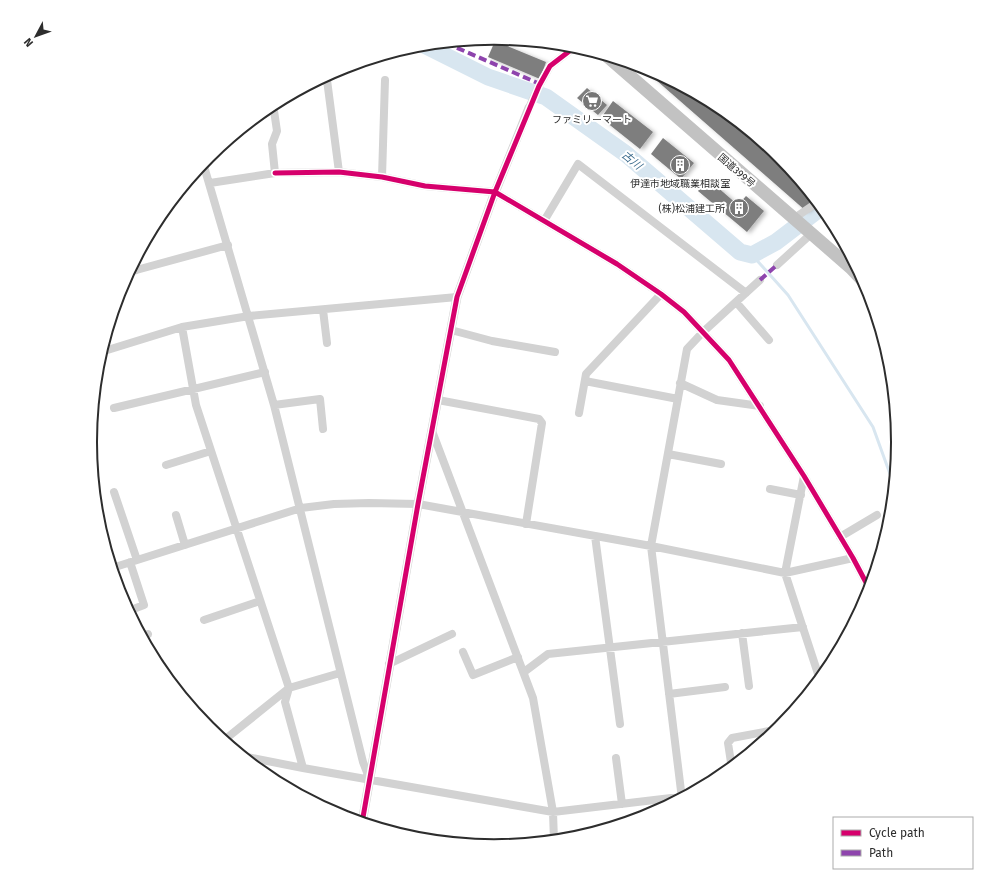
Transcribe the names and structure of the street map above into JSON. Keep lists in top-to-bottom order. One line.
{"streets":{"highway":["国道399号"]},"water":["古川"],"places":{"supermarket":["ファミリーマート"],"building":["伊達市地域職業相談室","(株)松浦建工所"]},"legend":["Cycle path","Path"],"north":"bottom left"}
